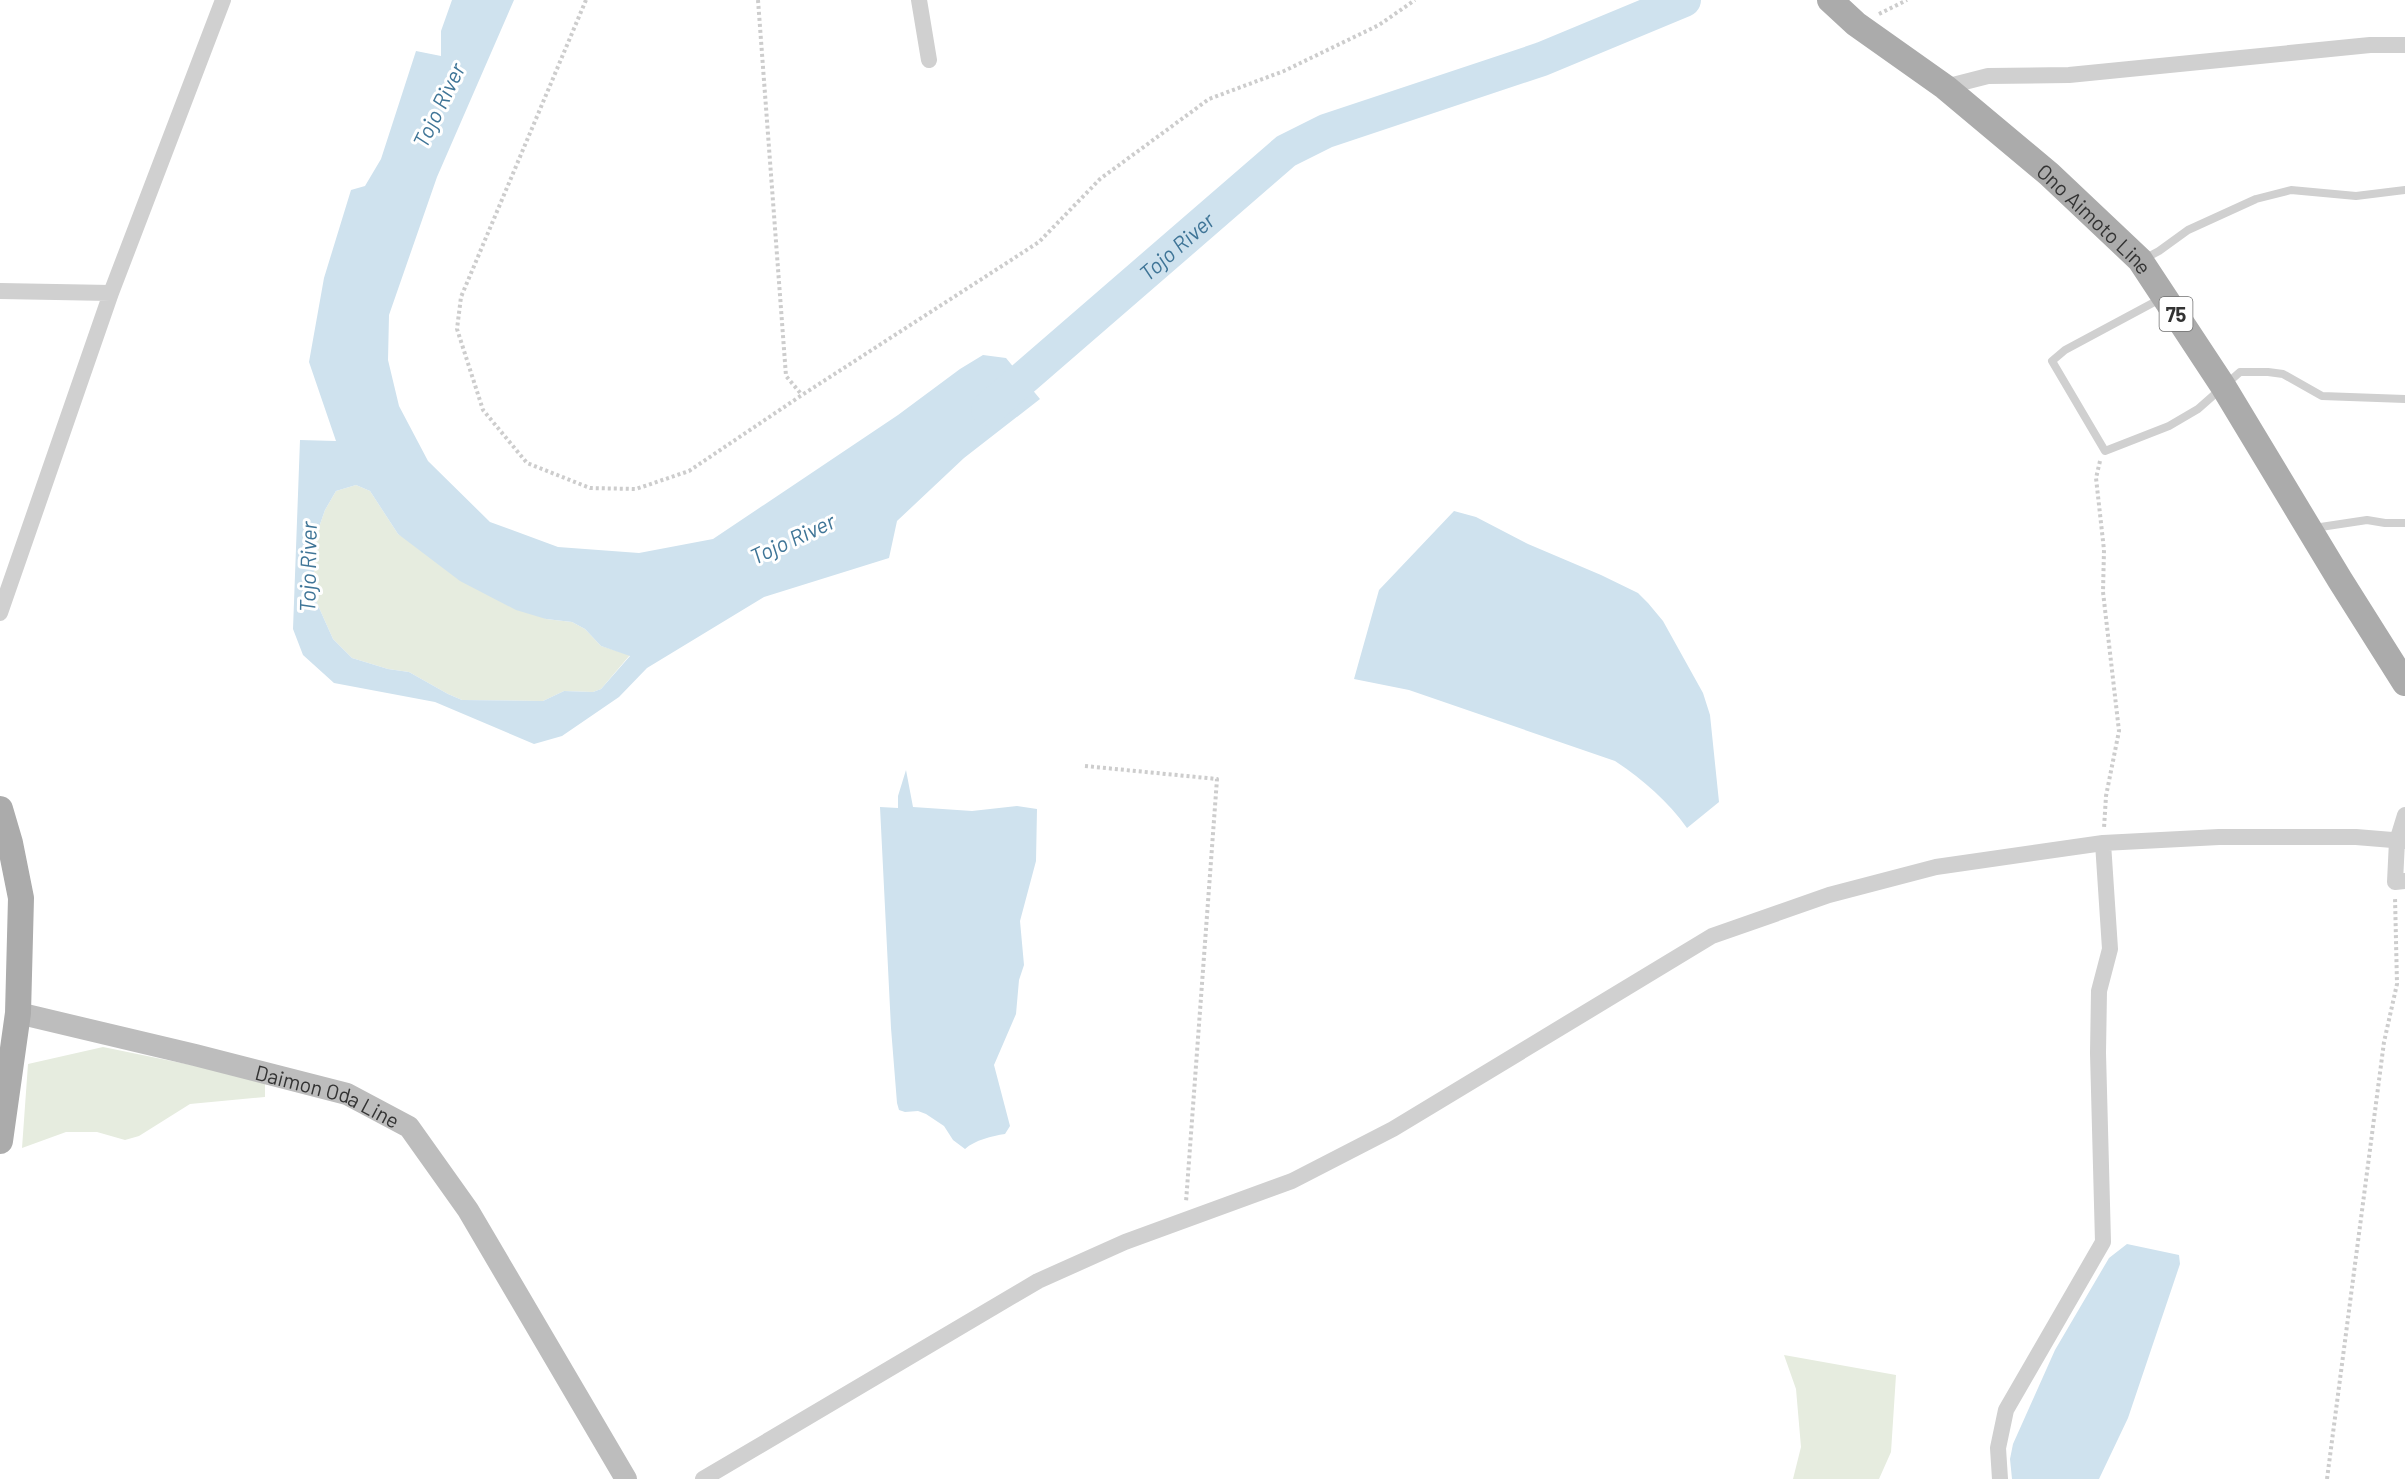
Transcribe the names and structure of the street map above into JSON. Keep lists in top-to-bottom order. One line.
{"streets":{"main road":["Ono Aimoto Line","75","Daimon Oda Line"]},"water":["Tojo River"]}
